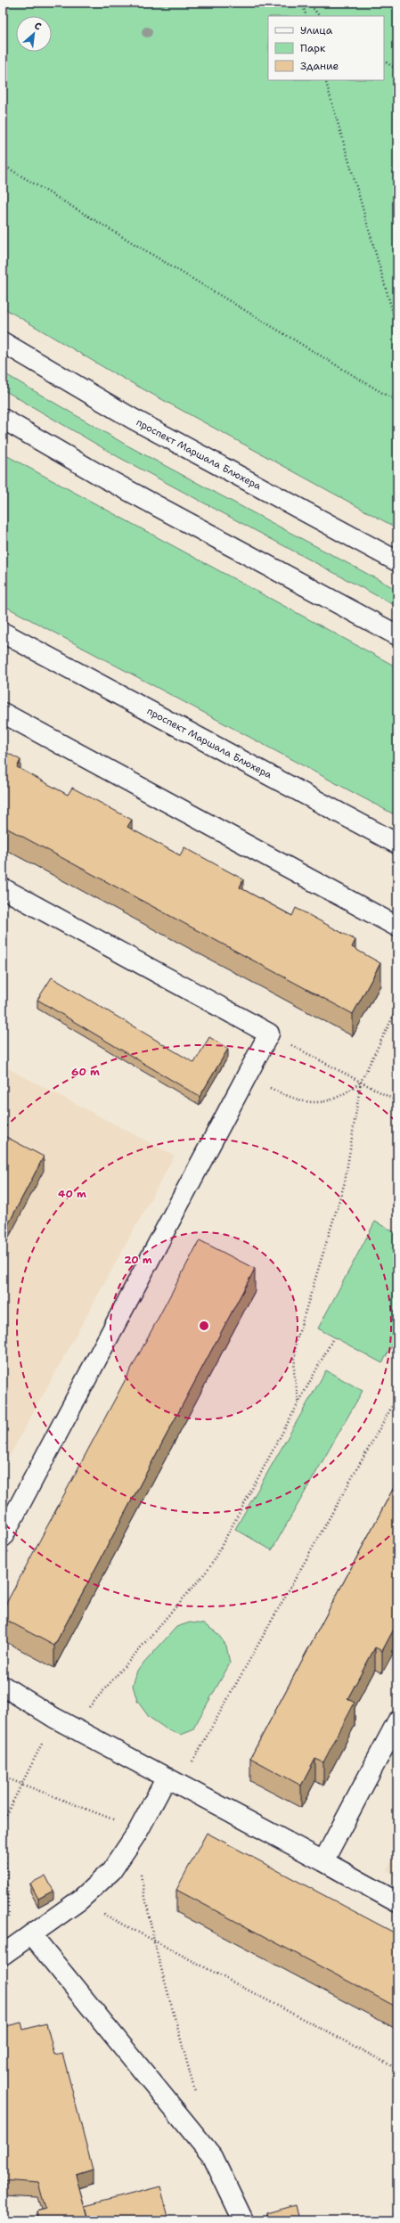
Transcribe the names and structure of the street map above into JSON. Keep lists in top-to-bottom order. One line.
{"streets":{"main road":["проспект Маршала Блюхера"]},"legend":["Улица","Парк","Здание"],"north":"top right","rings":["60 m","40 m","20 m"]}
